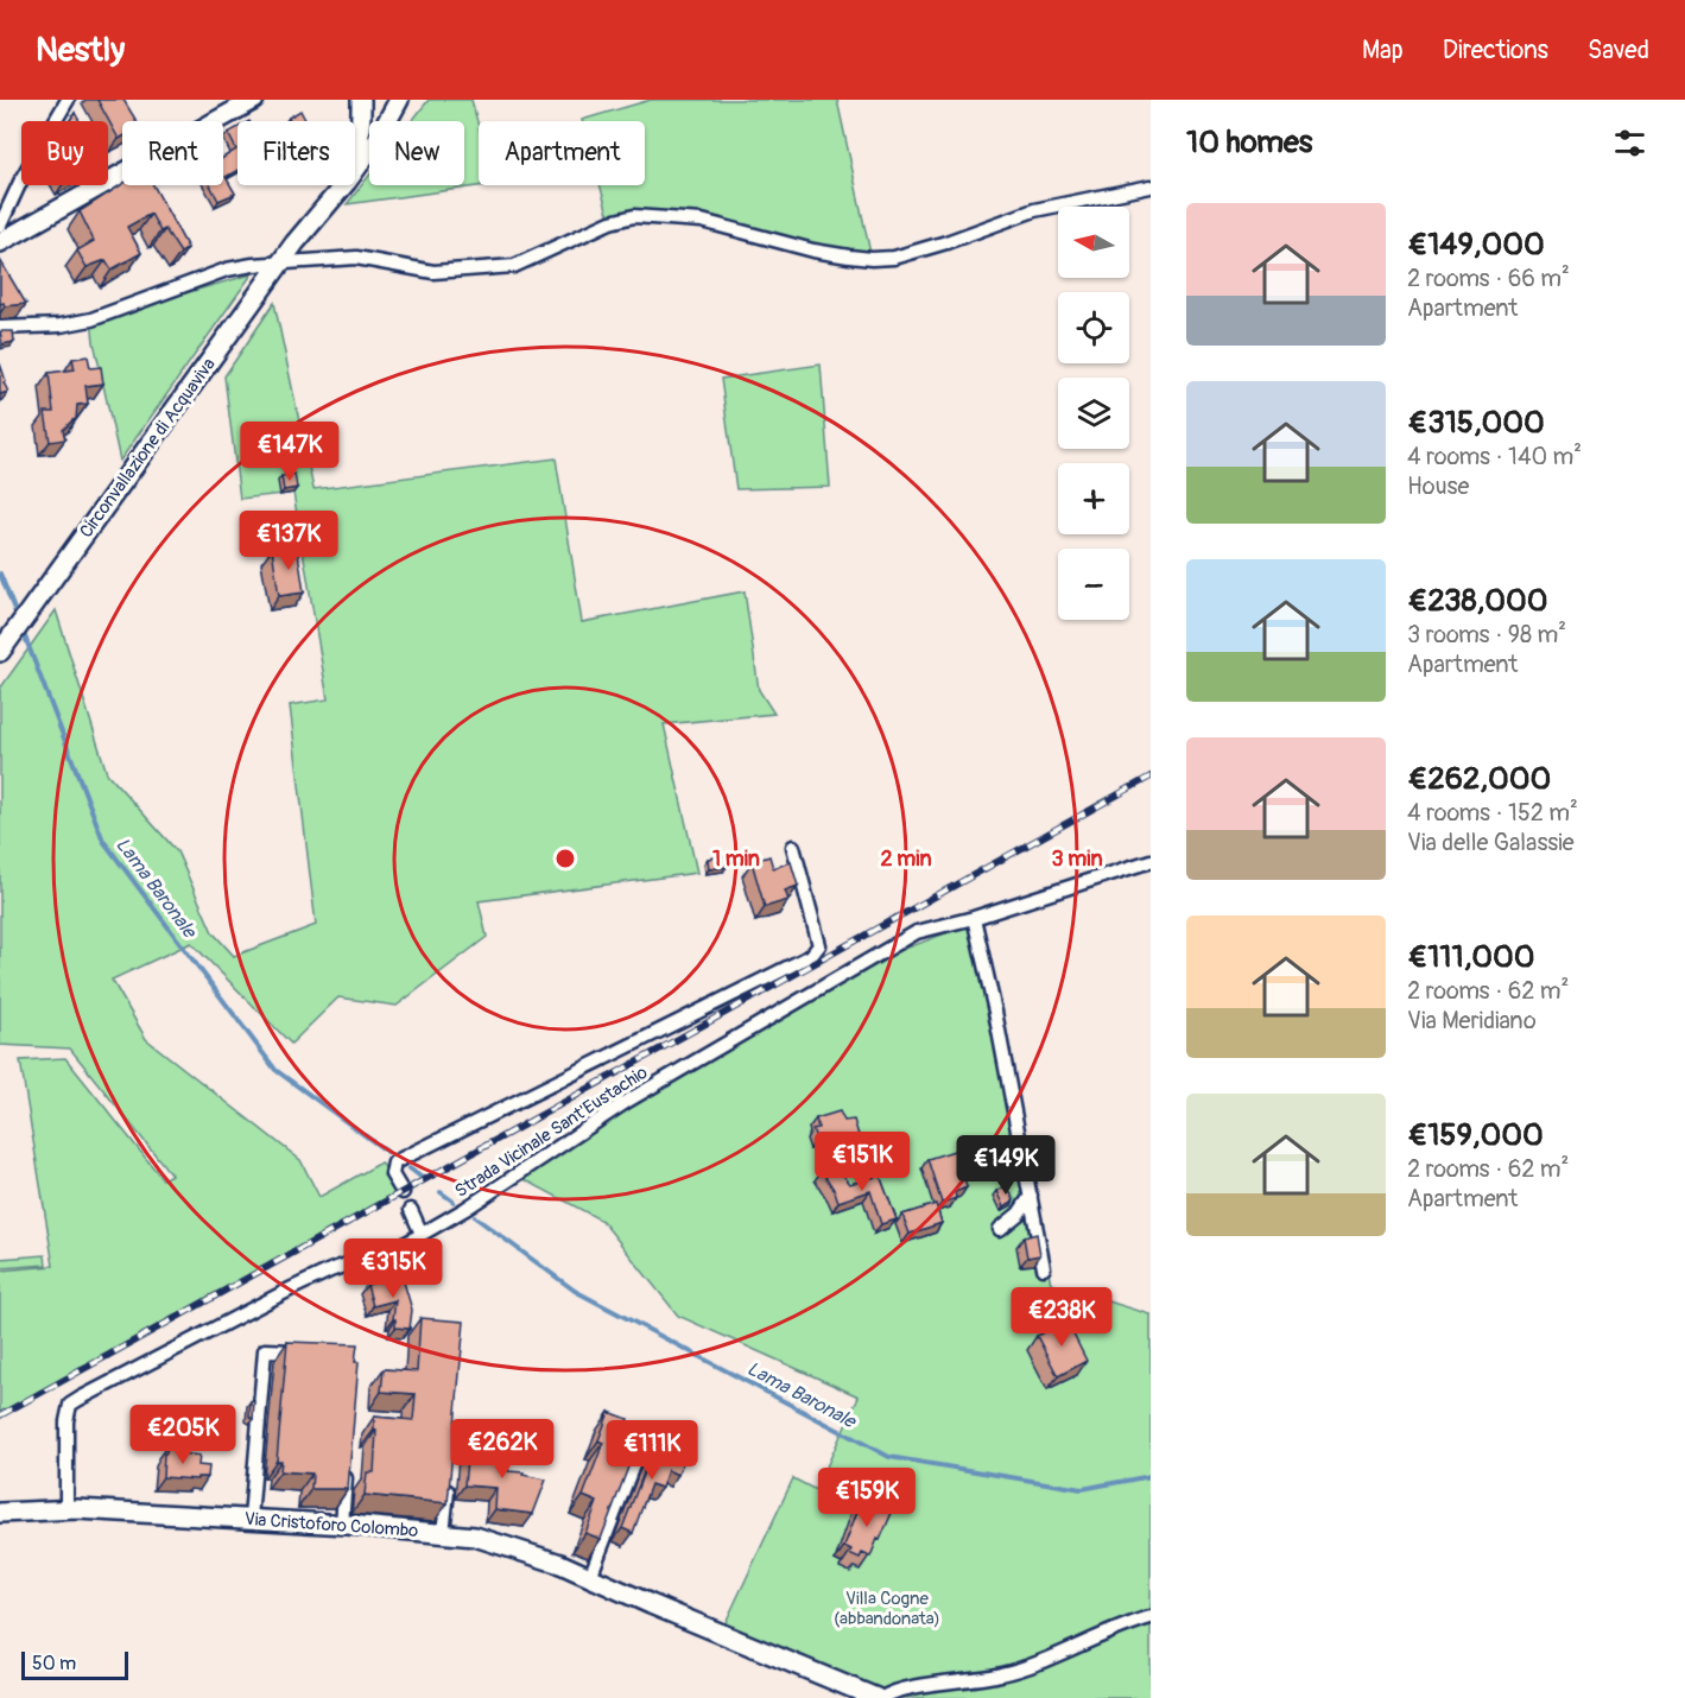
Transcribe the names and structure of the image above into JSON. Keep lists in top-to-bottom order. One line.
{"streets":{"main road":["Circonvallazione di Acquaviva","Via Cristoforo Colombo"],"street":["Strada Vicinale Sant'Eustachio"]},"crossings":[["Strada Vicinale Sant'Eustachio","Via Cristoforo Colombo"]],"water":["Lama Baronale"],"parks":["Villa Cogne (abbandonata)"],"scale_bar":"50 m","north":"left","page":{"header":"Nestly","nav":["Map","Directions","Saved"],"heading":"10 homes","chip":["Buy","Rent","Filters","New","Apartment"],"list":[{"name":"€149,000","note":"2 rooms · 66 m² · Apartment"},{"name":"€315,000","note":"4 rooms · 140 m² · House"},{"name":"€238,000","note":"3 rooms · 98 m² · Apartment"},{"name":"€262,000","note":"4 rooms · 152 m² · Via delle Galassie"},{"name":"€111,000","note":"2 rooms · 62 m² · Via Meridiano"},{"name":"€159,000","note":"2 rooms · 62 m² · Apartment"}],"map_buttons":["+","−"],"price":["€147K","€137K","€151K","€149K","€315K","€238K","€205K","€262K","€111K","€159K"],"scale":"50 m"},"rings":["1 min","2 min","3 min"]}
